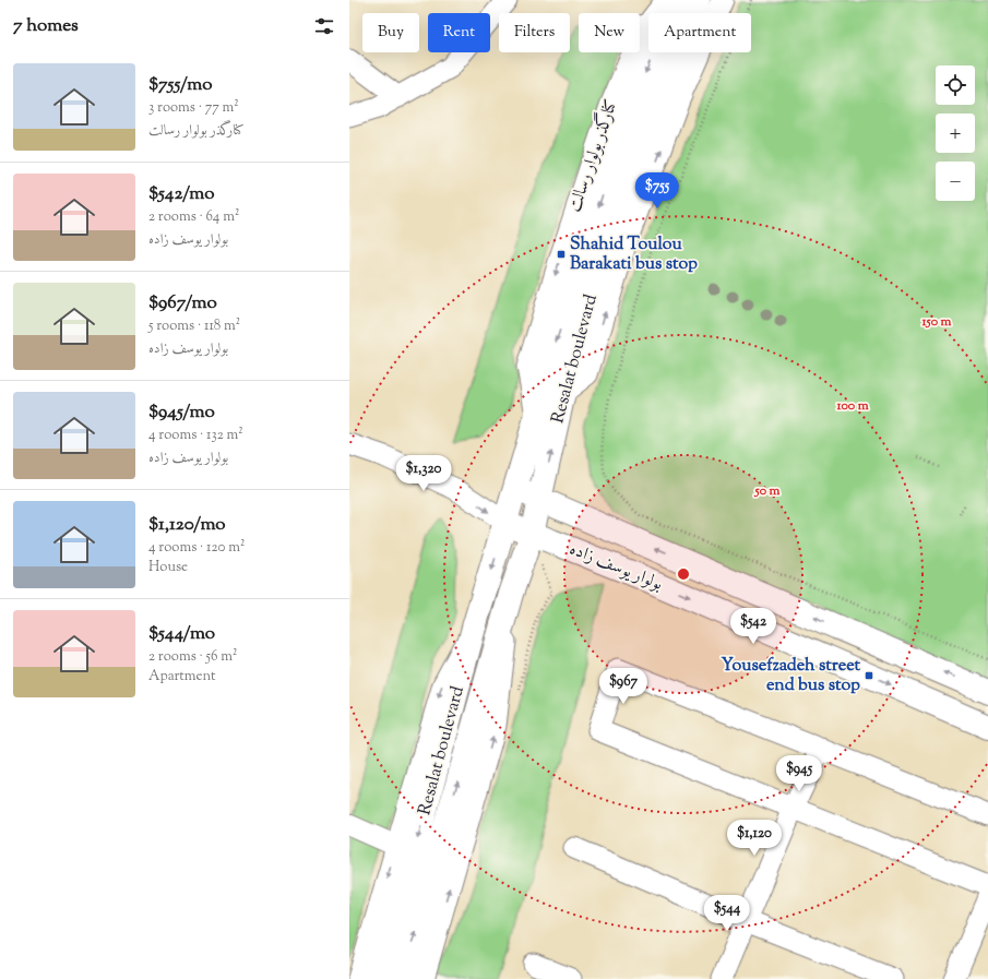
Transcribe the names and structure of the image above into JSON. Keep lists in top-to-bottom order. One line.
{"streets":{"main road":["Resalat boulevard","بولوار یوسف زاده"],"street":["کنارگذر بولوار رسالت"]},"crossings":[["کنارگذر بولوار رسالت","Resalat boulevard"],["Resalat boulevard","بولوار یوسف زاده"]],"places":{"transit":["Shahid Toulou Barakati bus stop","Yousefzadeh street end bus stop"]},"page":{"heading":"7 homes","chip":["Buy","Rent","Filters","New","Apartment"],"list":[{"name":"$755/mo","note":"3 rooms · 77 m² · کنارگذر بولوار رسالت"},{"name":"$542/mo","note":"2 rooms · 64 m² · بولوار یوسف زاده"},{"name":"$967/mo","note":"5 rooms · 118 m² · بولوار یوسف زاده"},{"name":"$945/mo","note":"4 rooms · 132 m² · بولوار یوسف زاده"},{"name":"$1,120/mo","note":"4 rooms · 120 m² · House"},{"name":"$544/mo","note":"2 rooms · 56 m² · Apartment"}],"map_buttons":["+","−"],"price":["$755","$1,320","$542","$967","$945","$1,120","$544"]},"rings":["150 m","100 m","50 m"]}
